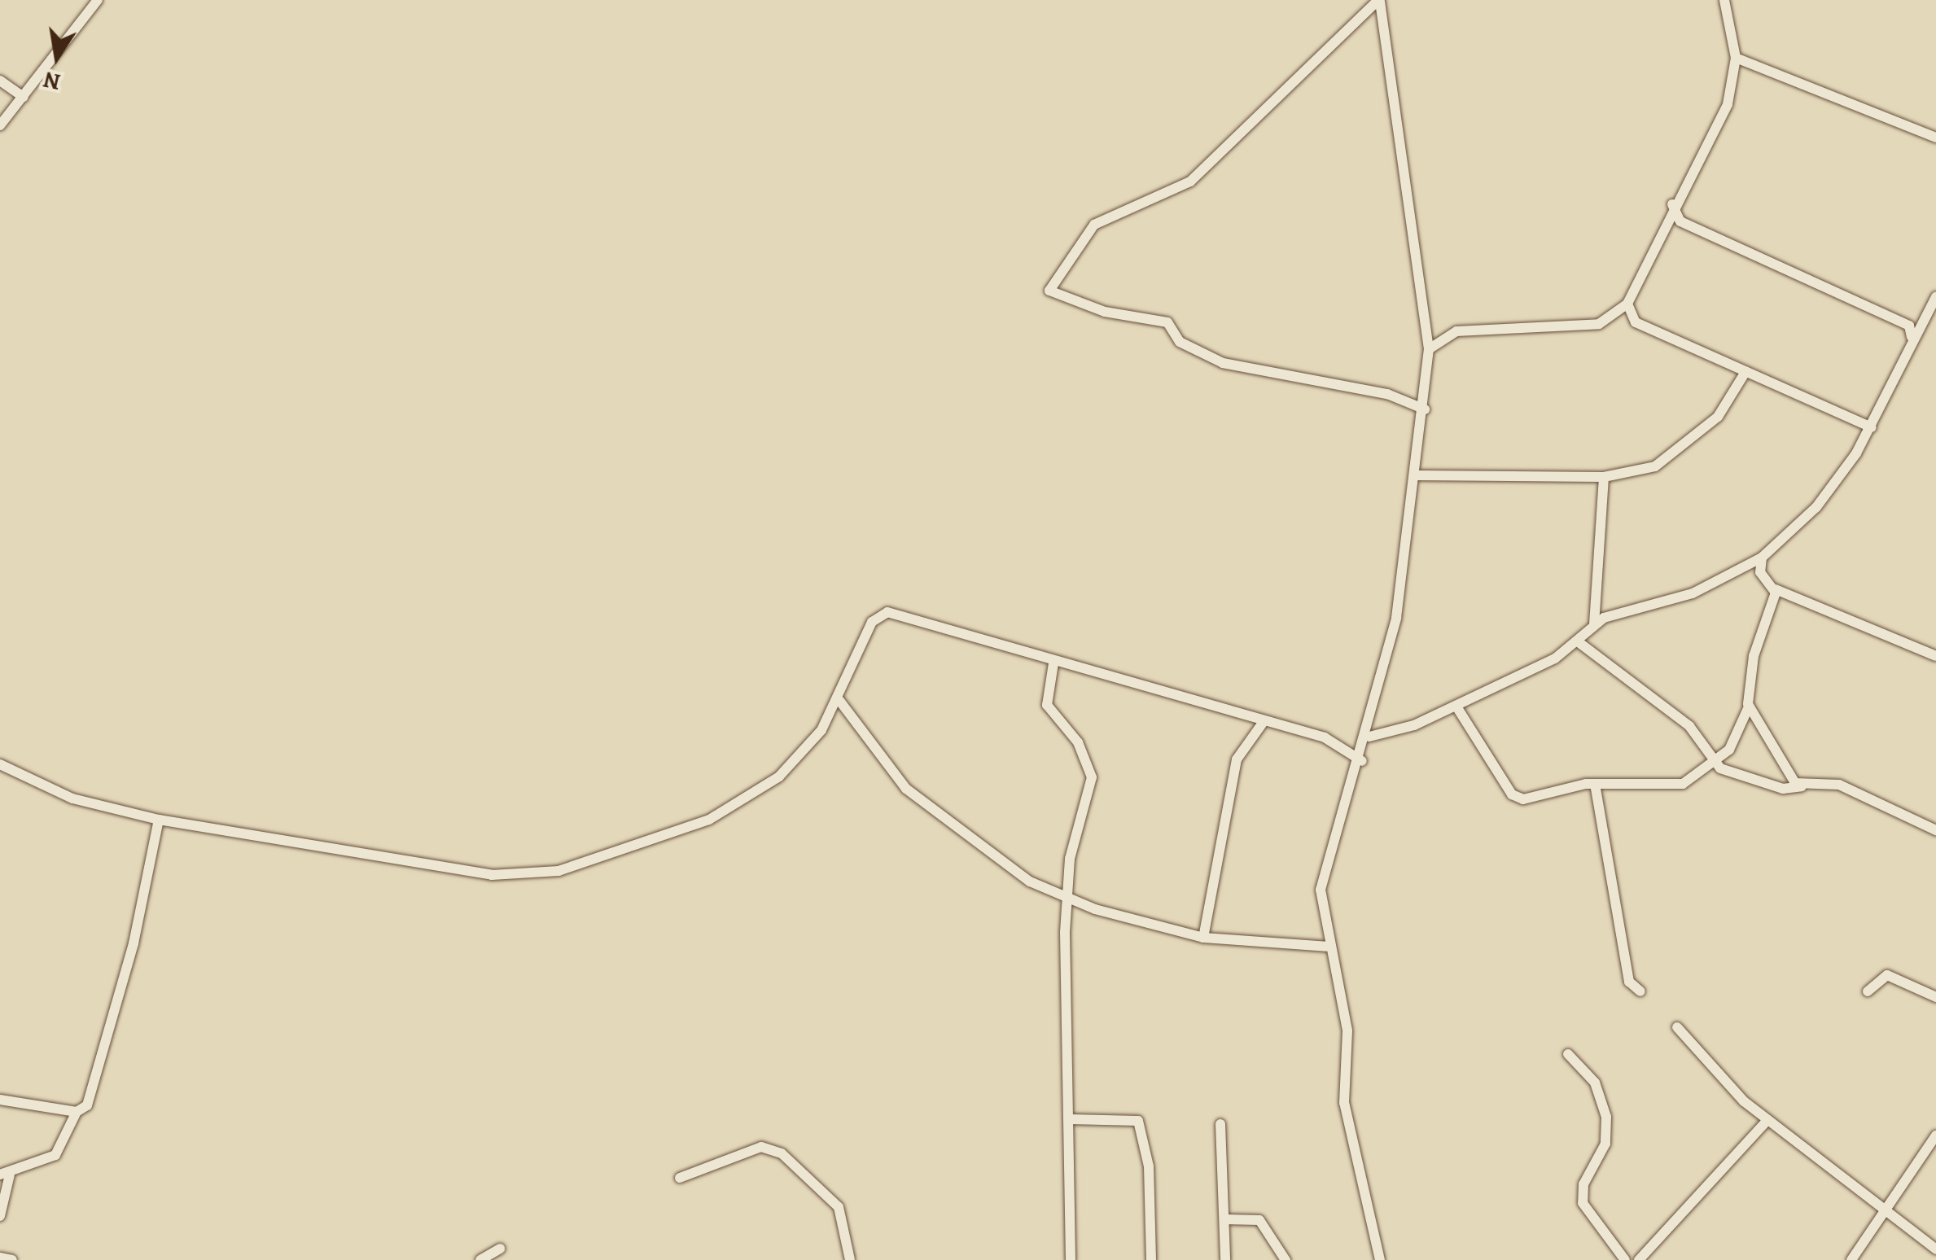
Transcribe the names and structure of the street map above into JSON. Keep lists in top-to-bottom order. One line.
{"north":"bottom"}
